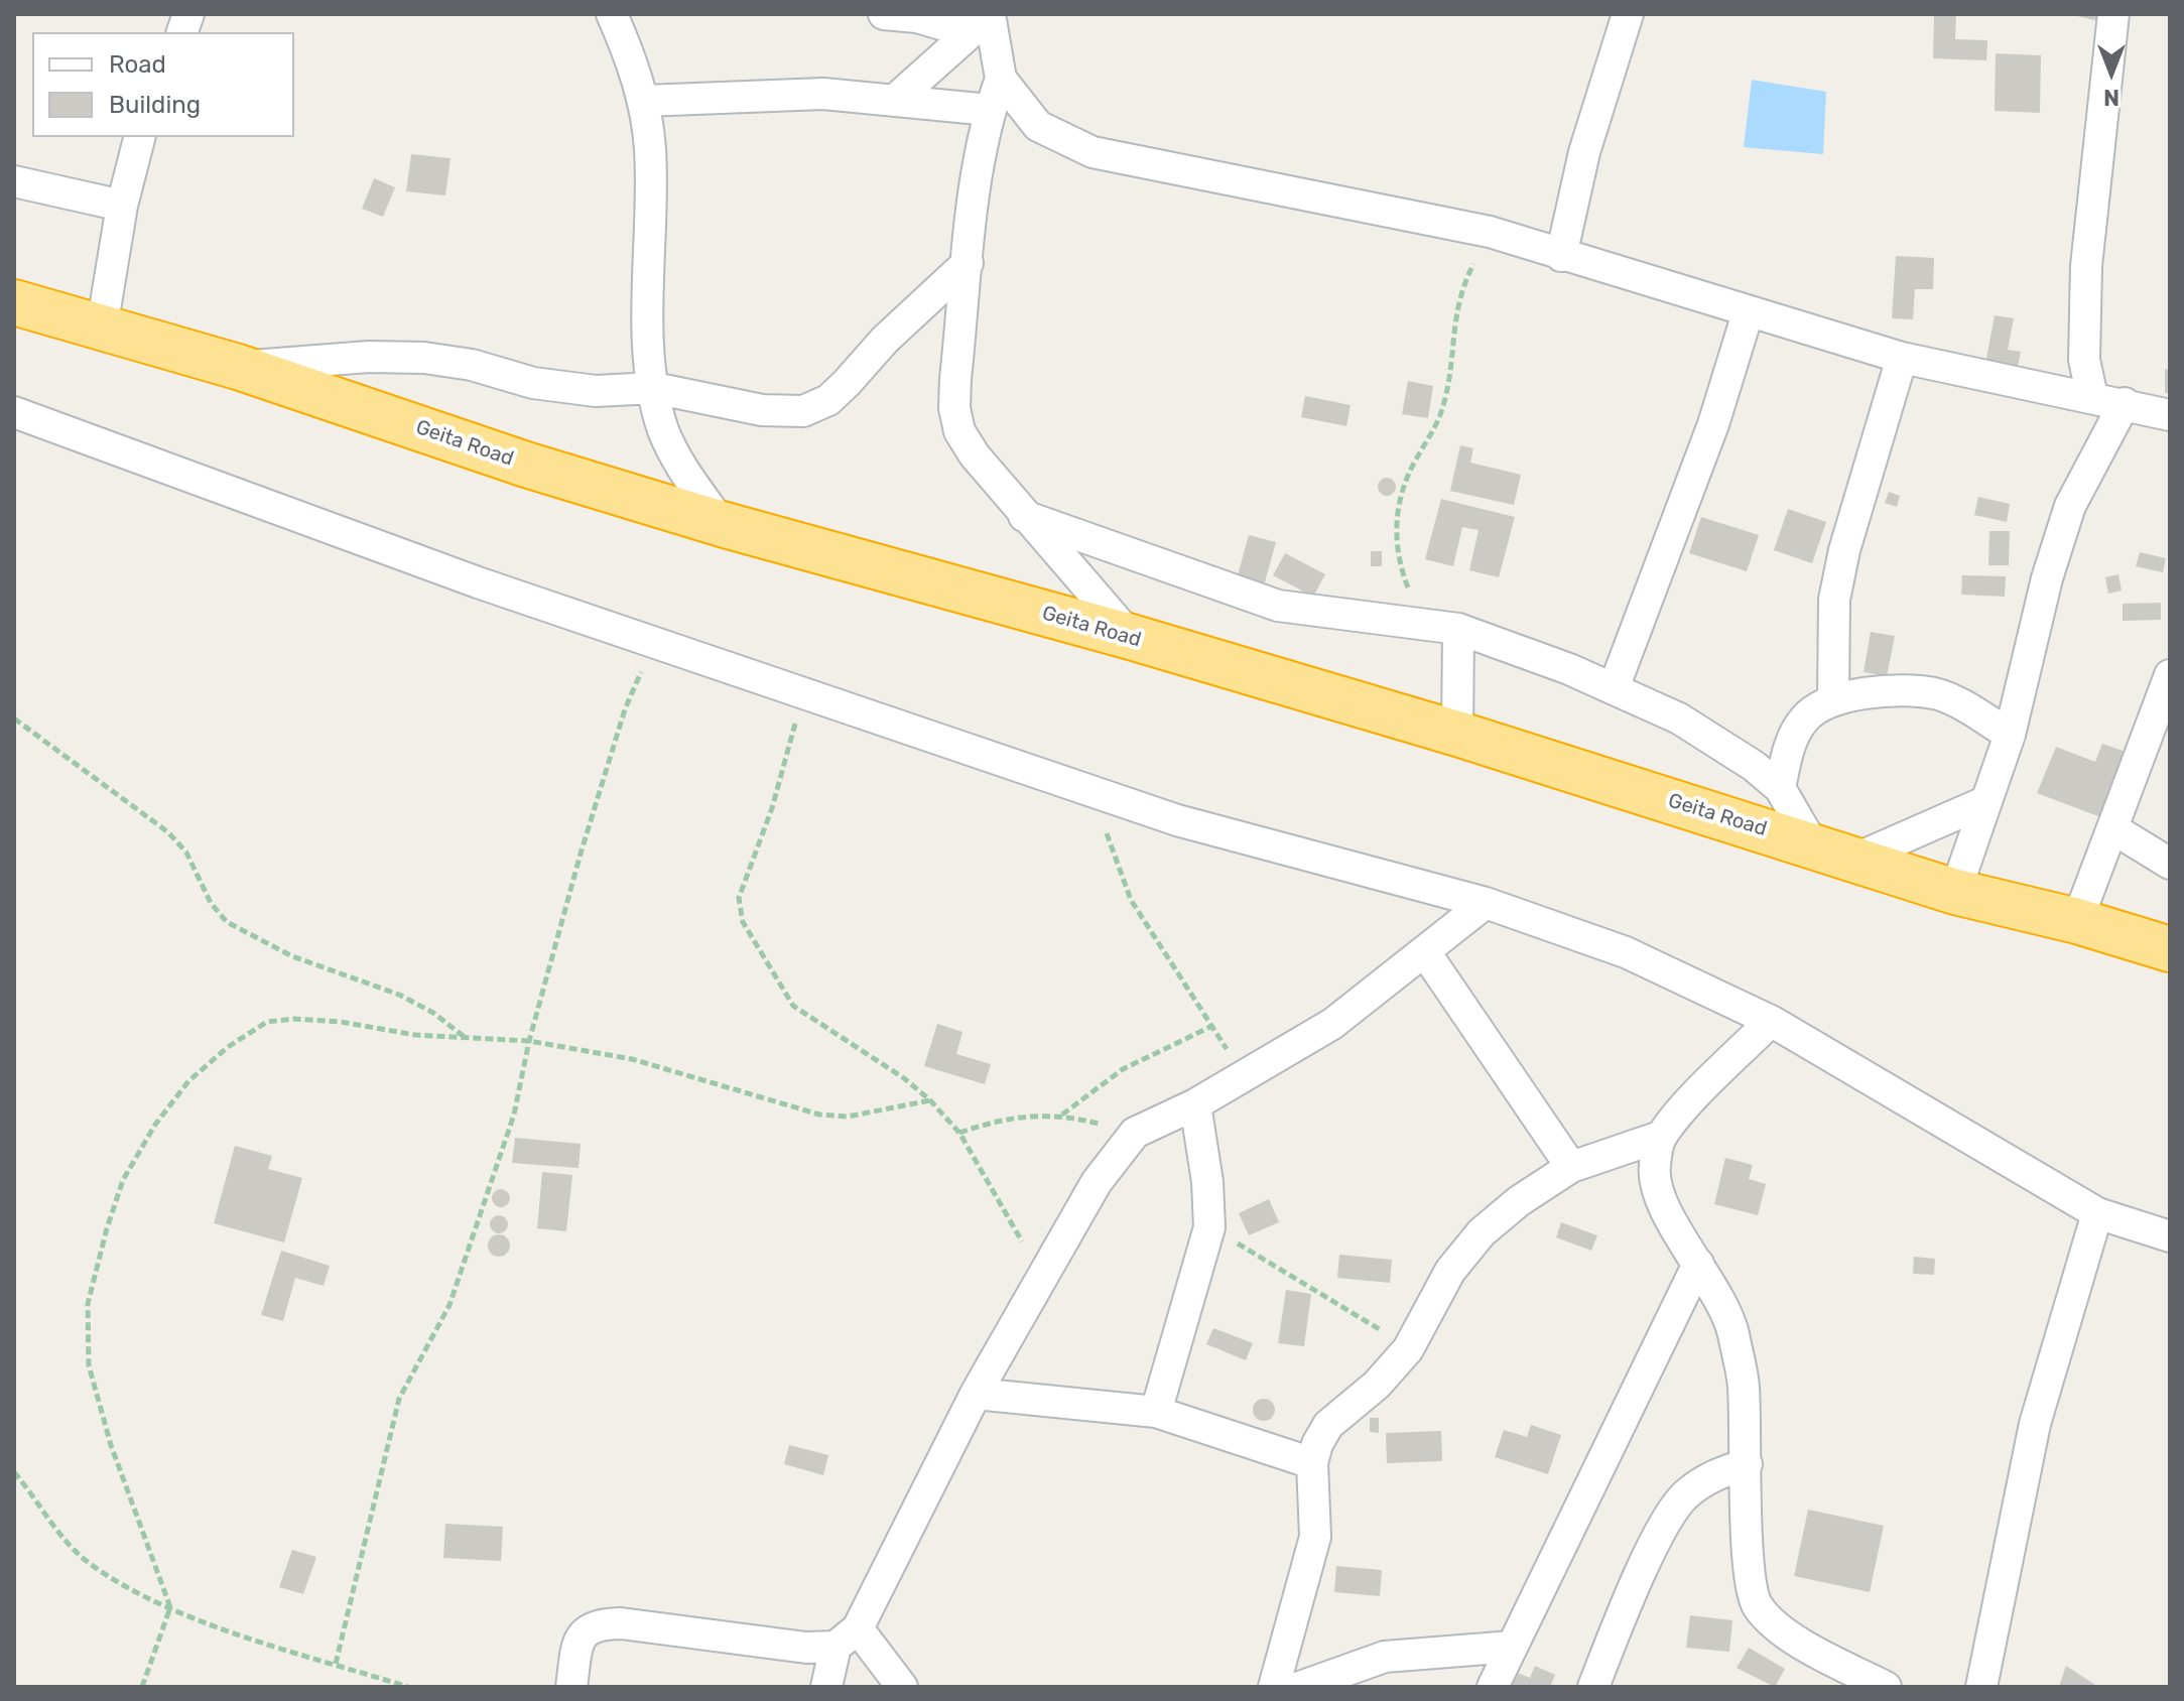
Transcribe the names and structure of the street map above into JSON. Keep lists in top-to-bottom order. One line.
{"streets":{"highway":["Geita Road"]},"legend":["Road","Building"],"north":"bottom"}
